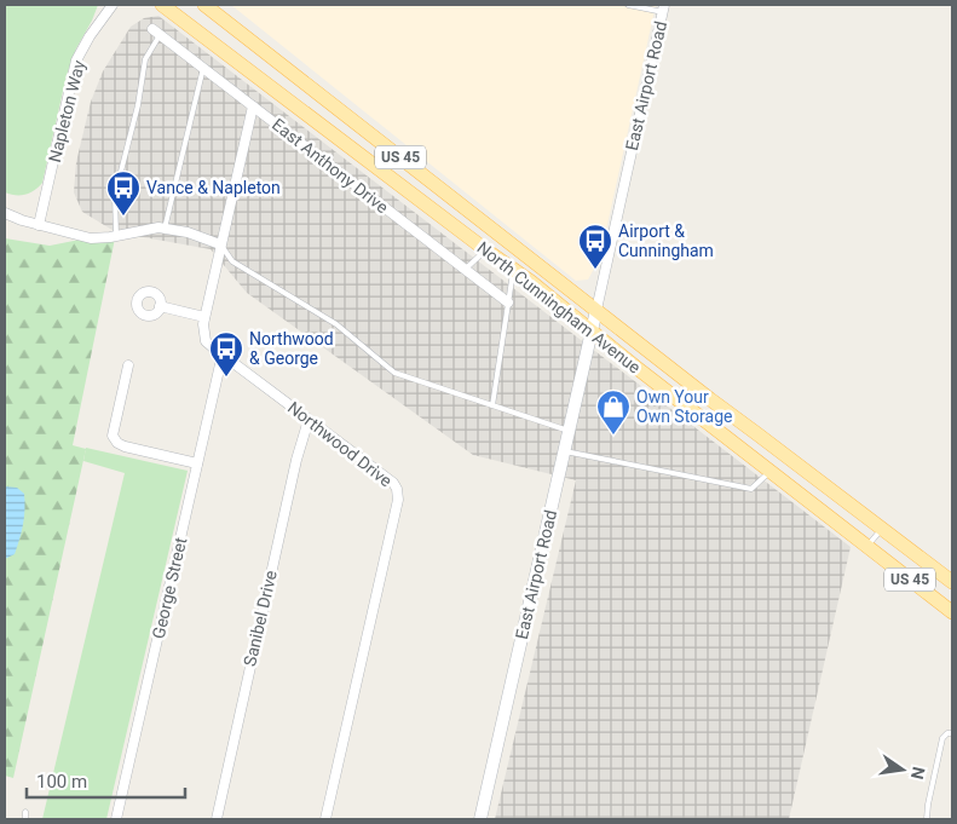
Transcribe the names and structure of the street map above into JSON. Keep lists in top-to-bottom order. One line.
{"streets":{"main road":["US 45","North Cunningham Avenue"],"street":["East Airport Road","Napleton Way","East Anthony Drive","Northwood Drive","George Street","Sanibel Drive"]},"crossings":[["East Airport Road","North Cunningham Avenue"],["East Anthony Drive","Northwood Drive"],["Northwood Drive","George Street"],["Northwood Drive","Sanibel Drive"]],"places":{"bus stop":["Vance & Napleton","Airport & Cunningham","Northwood & George"],"shop":["Own Your Own Storage"]},"scale_bar":"100 m","north":"right"}
